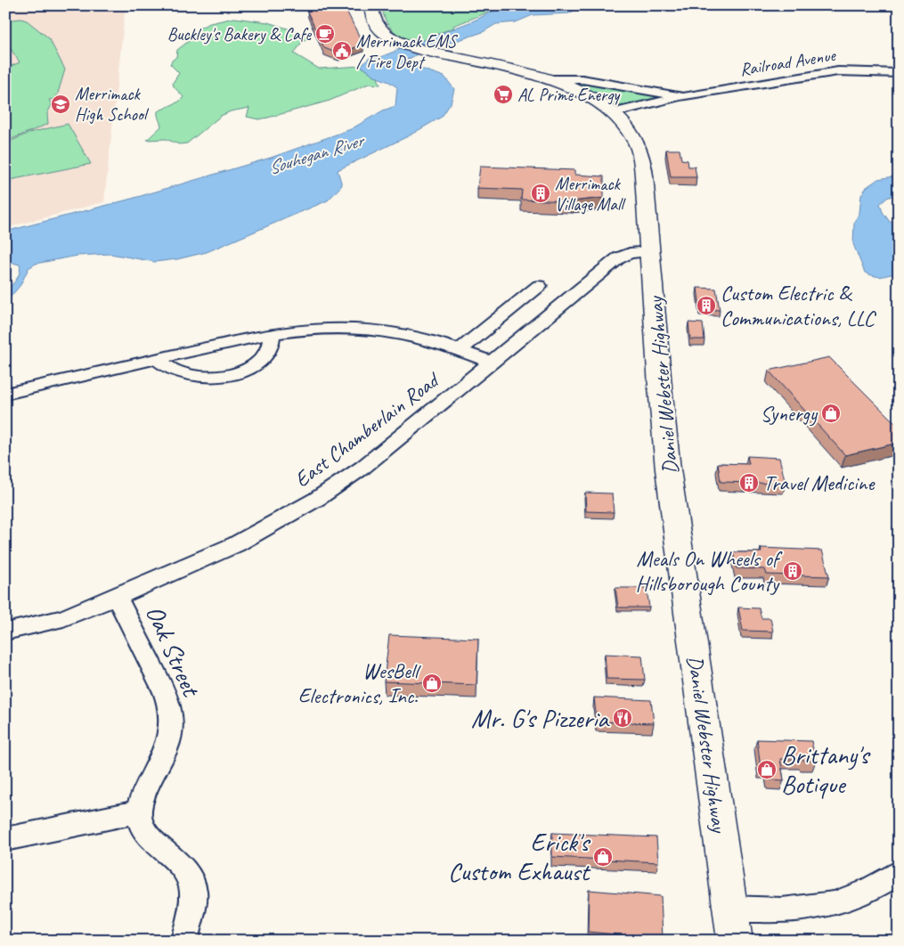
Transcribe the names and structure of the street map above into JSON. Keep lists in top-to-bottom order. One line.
{"streets":{"main road":["Daniel Webster Highway"],"street":["Railroad Avenue","East Chamberlain Road","Oak Street"]},"crossings":[["Railroad Avenue","Daniel Webster Highway"],["Daniel Webster Highway","East Chamberlain Road"],["East Chamberlain Road","Oak Street"]],"water":["Souhegan River"],"places":{"cafe":["Buckley's Bakery & Cafe"],"public building":["Merrimack EMS / Fire Dept"],"supermarket":["AL Prime Energy"],"school or university":["Merrimack High School"],"building":["Merrimack Village Mall","Custom Electric & Communications, LLC","Travel Medicine","Meals On Wheels of Hillsborough County"],"shop":["Synergy","WesBell Electronics, Inc.","Brittany's Botique","Erick's Custom Exhaust"],"restaurant":["Mr. G's Pizzeria"]}}
